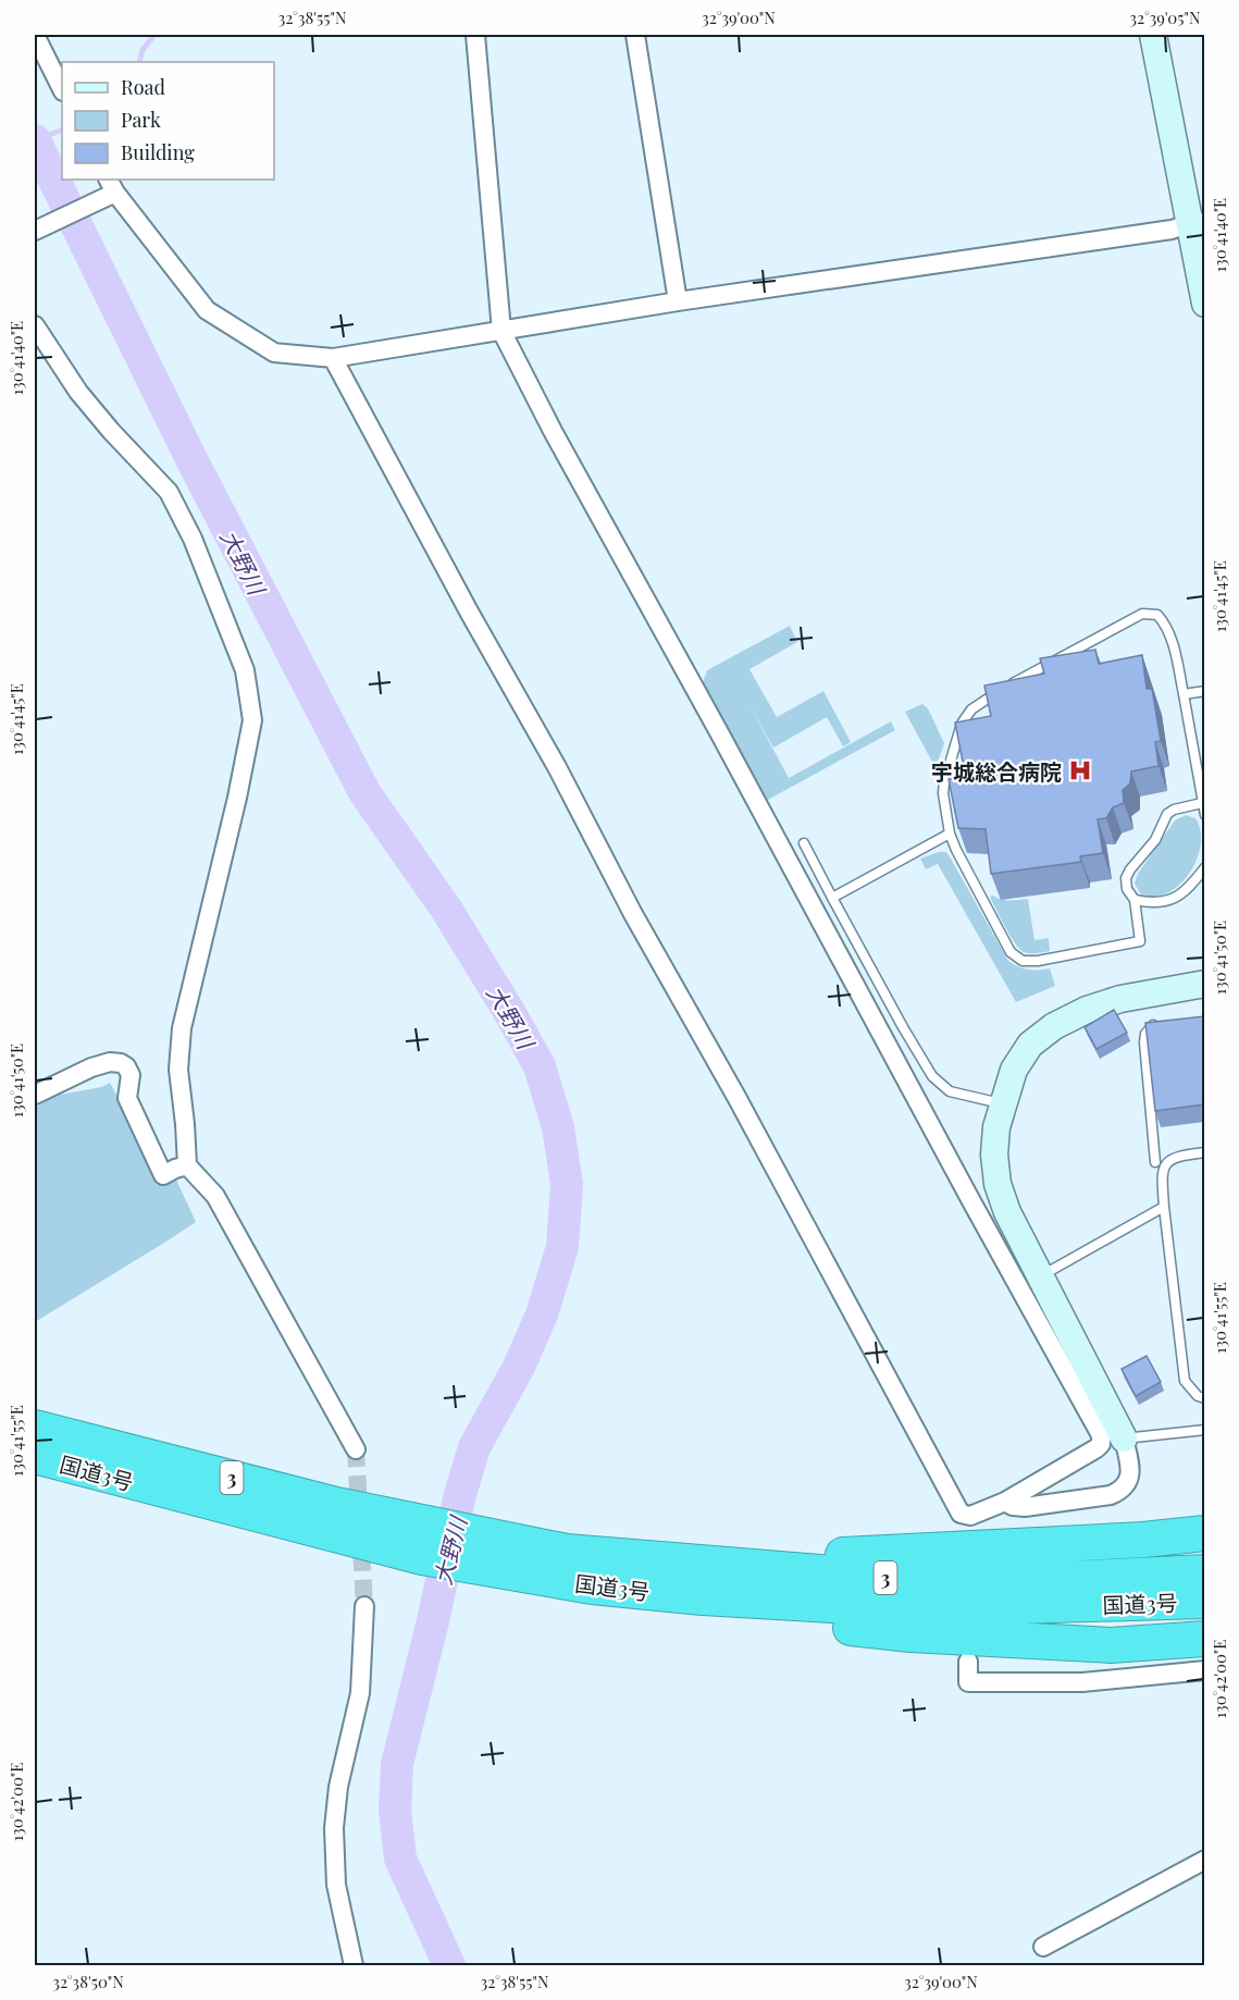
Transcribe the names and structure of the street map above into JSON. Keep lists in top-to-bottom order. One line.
{"streets":{"highway":["国道3号","3"]},"water":["大野川"],"places":{"hospital":["宇城総合病院"]},"legend":["Road","Park","Building"],"coordinates":["32°38'55\"N","32°39'00\"N","32°39'05\"N","130°41'40\"E","130°41'45\"E","130°41'50\"E","130°41'55\"E","130°42'00\"E","32°38'50\"N"]}
